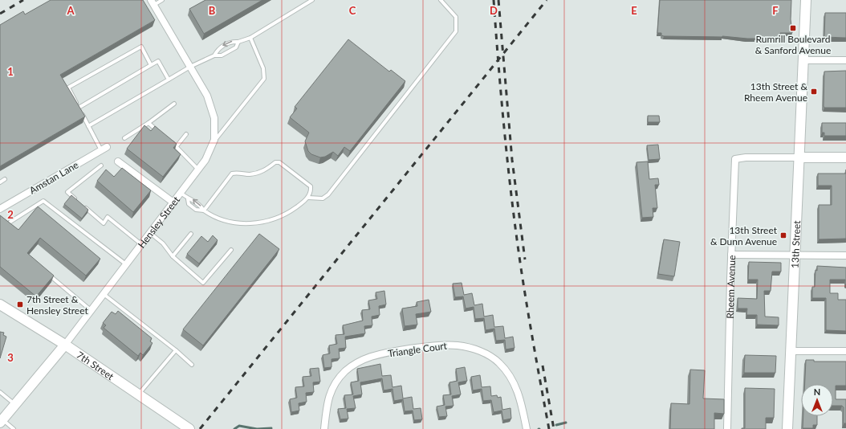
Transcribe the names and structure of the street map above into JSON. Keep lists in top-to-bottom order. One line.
{"streets":{"main road":["Hensley Street","13th Street","Rheem Avenue","7th Street"],"street":["Amstan Lane","Triangle Court"]},"crossings":[["Hensley Street","7th Street"],["13th Street","Rheem Avenue"]],"places":{"transit":["Rumrill Boulevard & Sanford Avenue","13th Street & Rheem Avenue","13th Street & Dunn Avenue","7th Street & Hensley Street"]},"north":"top","grid":{"columns":["A","B","C","D","E","F"],"rows":["1","2","3"]}}
